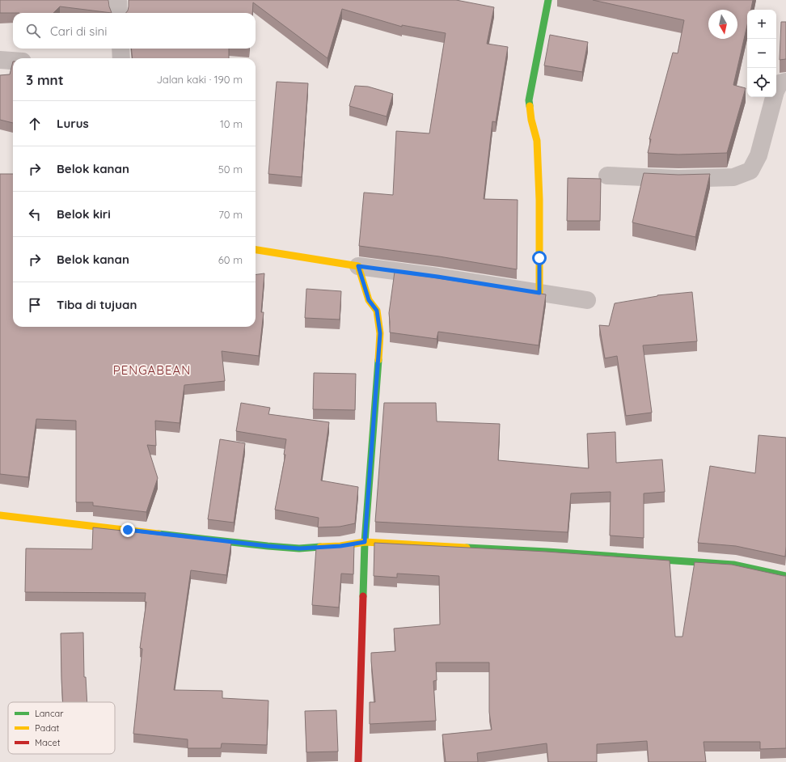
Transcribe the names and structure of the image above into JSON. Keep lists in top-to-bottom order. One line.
{"districts":["PENGABEAN"],"legend":["Lancar","Padat","Macet"],"north":"bottom","page":{"map_buttons":["+","−"],"search":"Cari di sini","heading":["3 mnt","Jalan kaki · 190 m"],"list":[["Lurus","10 m"],["Belok kanan","50 m"],["Belok kiri","70 m"],["Belok kanan","60 m"],"Tiba di tujuan"]}}
